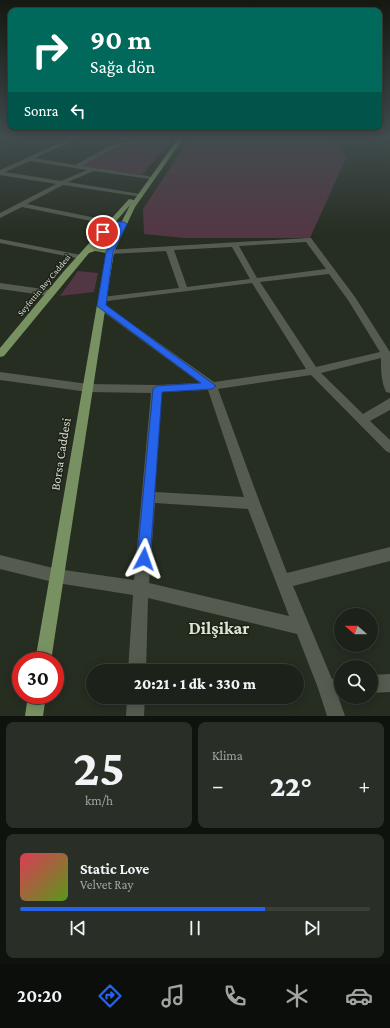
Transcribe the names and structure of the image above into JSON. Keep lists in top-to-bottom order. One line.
{"streets":{"main road":["Seyfettin Bey Caddesi","Borsa Caddesi"]},"crossings":[["Seyfettin Bey Caddesi","Borsa Caddesi"]],"districts":["Dilşikar"],"north":"left","page":{"turn":["90 m","Sağa dön"],"then":"Sonra","limit":"30","trip":"20:21 · 1 dk · 330 m","tile":[["25","km/h"],"Klima"],"heat":["−","22°","+"],"song":["Static Love","Velvet Ray"],"tabs":"20:20"}}
